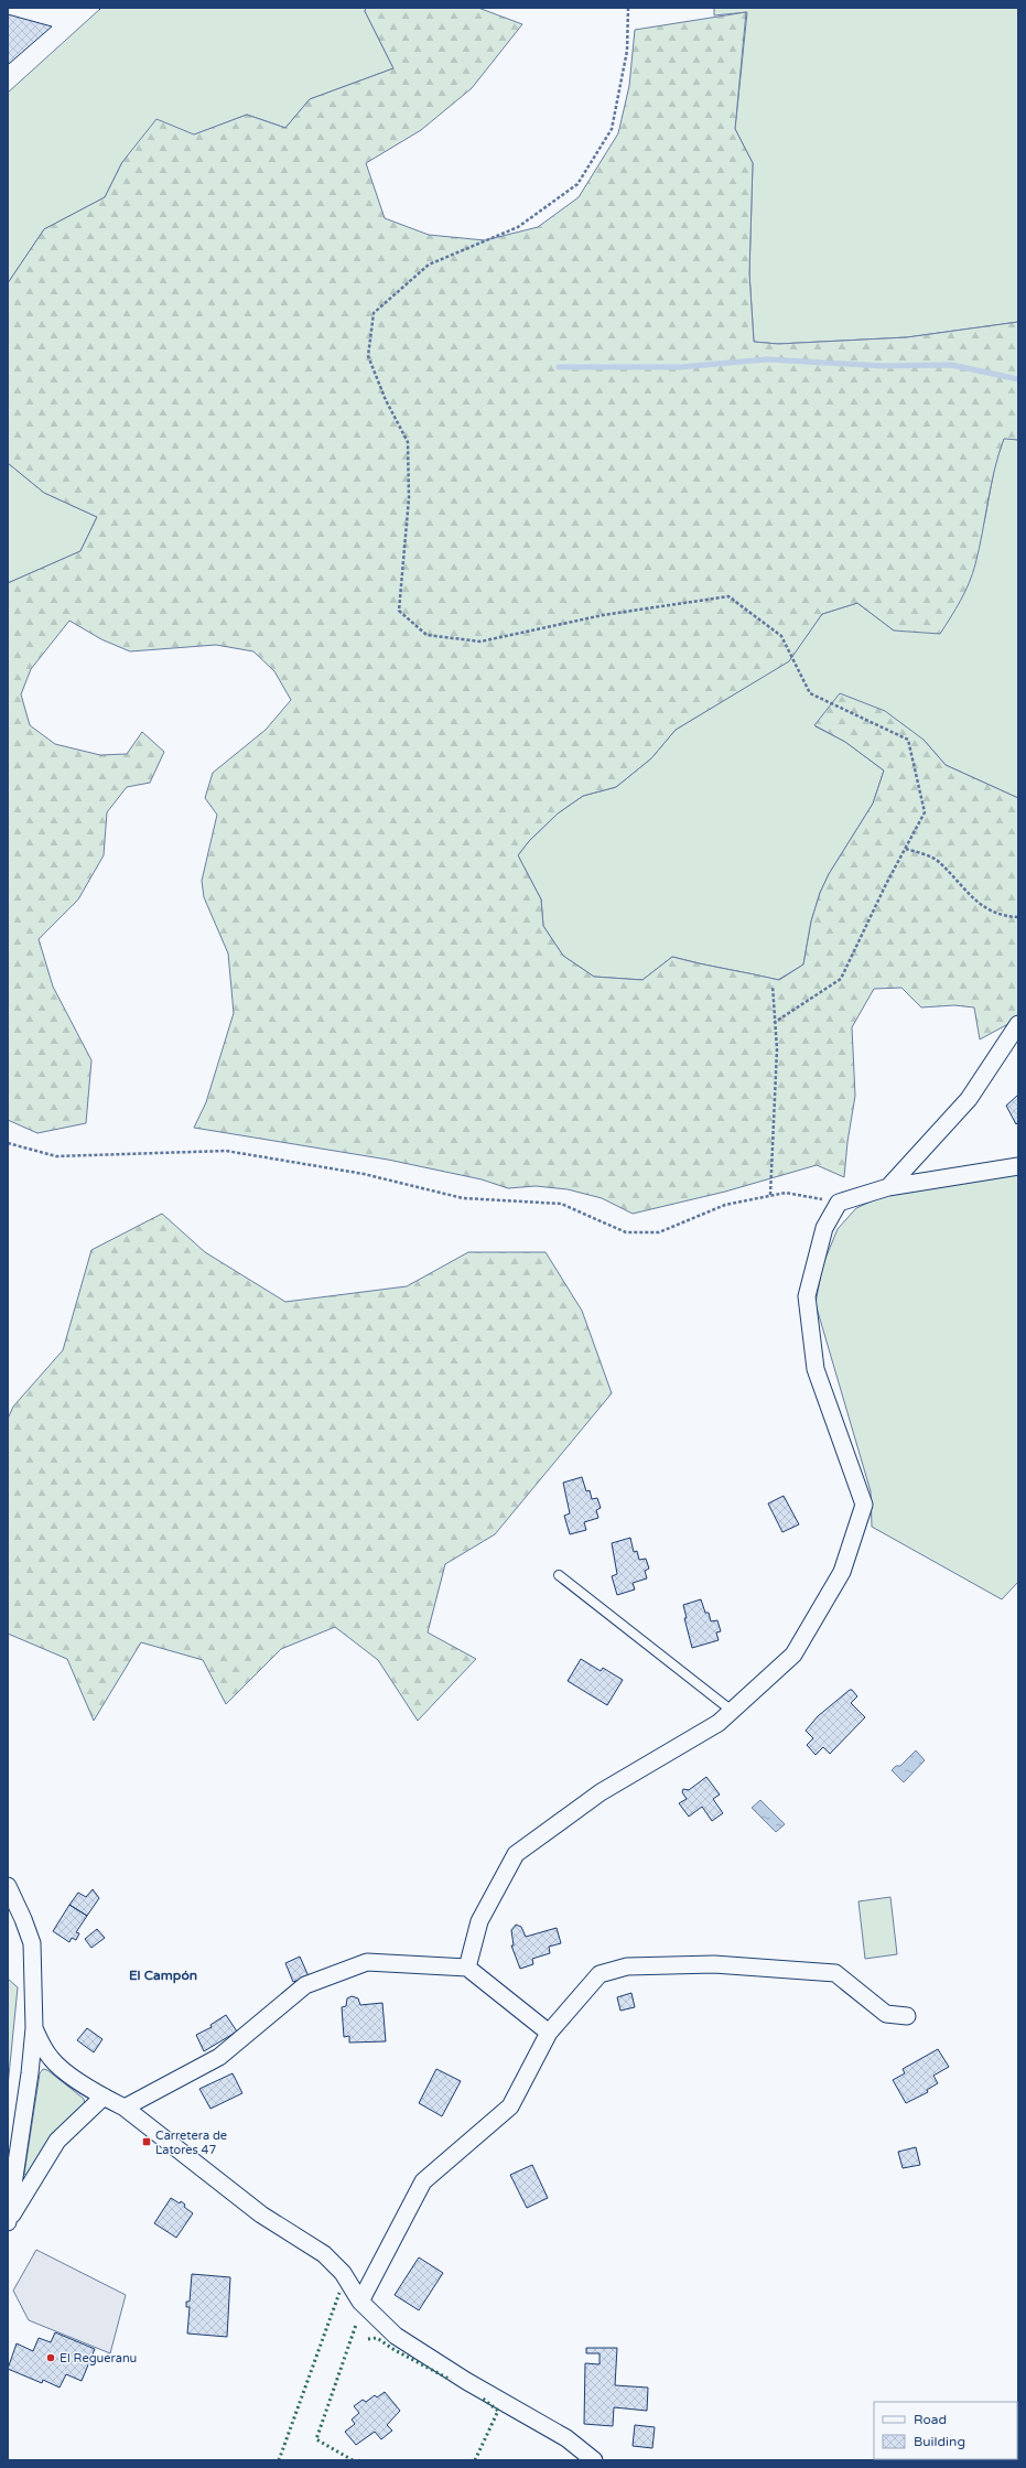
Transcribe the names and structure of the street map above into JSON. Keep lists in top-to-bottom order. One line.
{"districts":["El Campón"],"places":{"transit":["Carretera de Latores 47"],"other":["El Regueranu"]},"legend":["Road","Building"]}
